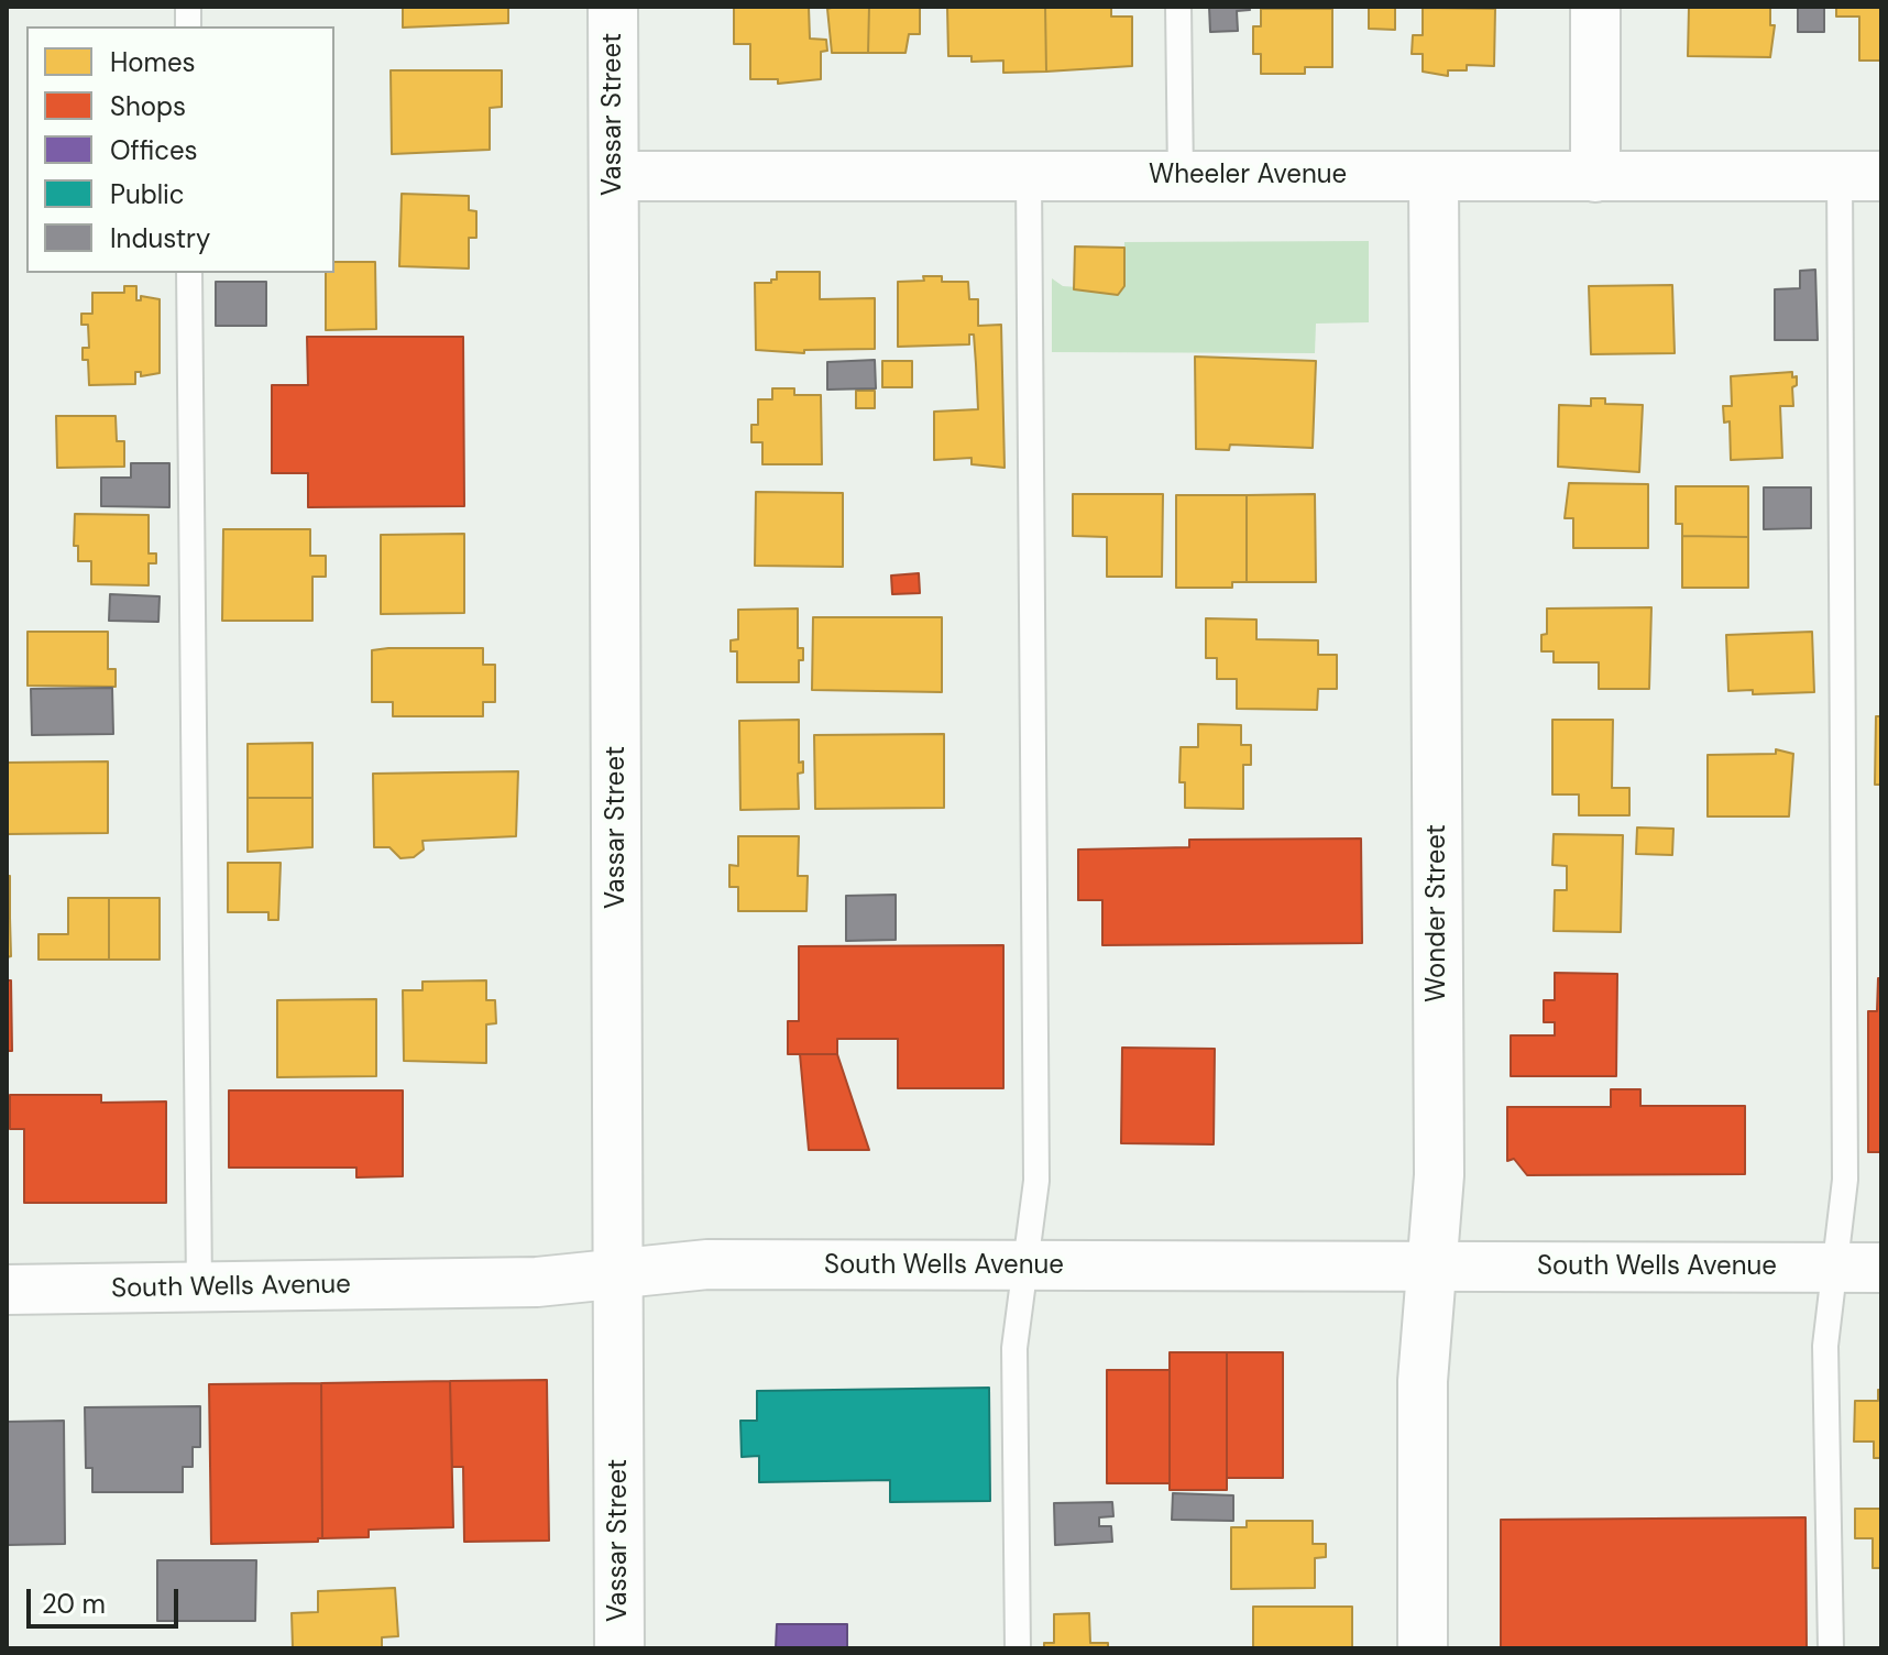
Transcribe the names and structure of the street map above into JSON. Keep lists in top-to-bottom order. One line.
{"streets":{"street":["Vassar Street","Wheeler Avenue","Wonder Street","South Wells Avenue"]},"crossings":[["Vassar Street","Wheeler Avenue"],["Vassar Street","South Wells Avenue"],["Wheeler Avenue","Wonder Street"],["Wonder Street","South Wells Avenue"]],"legend":["Homes","Shops","Offices","Public","Industry"],"scale_bar":"20 m"}
